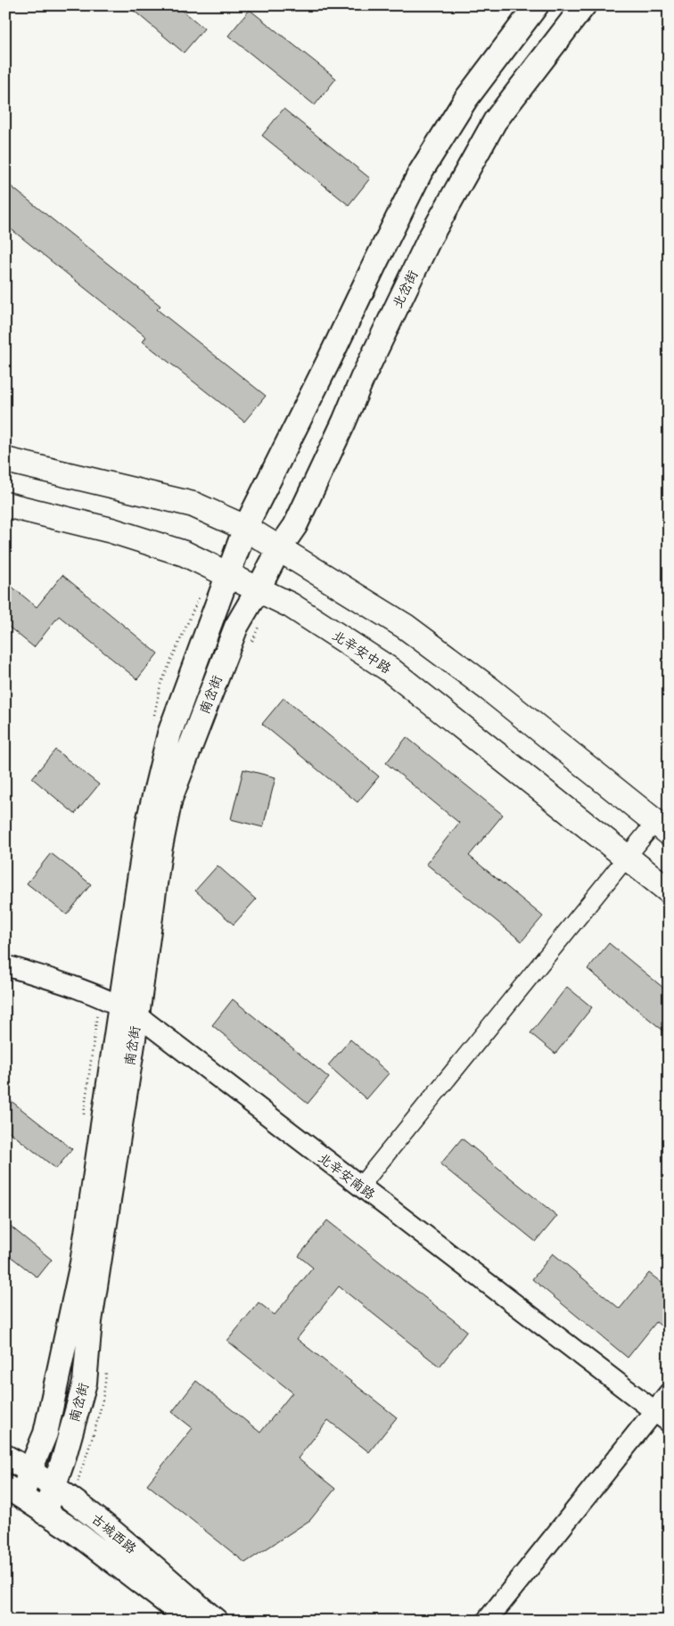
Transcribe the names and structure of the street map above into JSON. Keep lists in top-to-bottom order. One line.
{"streets":{"main road":["北岔街","北辛安中路","南岔街","古城西路"],"street":["北辛安南路"]},"crossings":[["北岔街","北辛安中路"],["北岔街","南岔街"],["北辛安中路","南岔街"],["南岔街","北辛安南路"],["南岔街","古城西路"]]}
